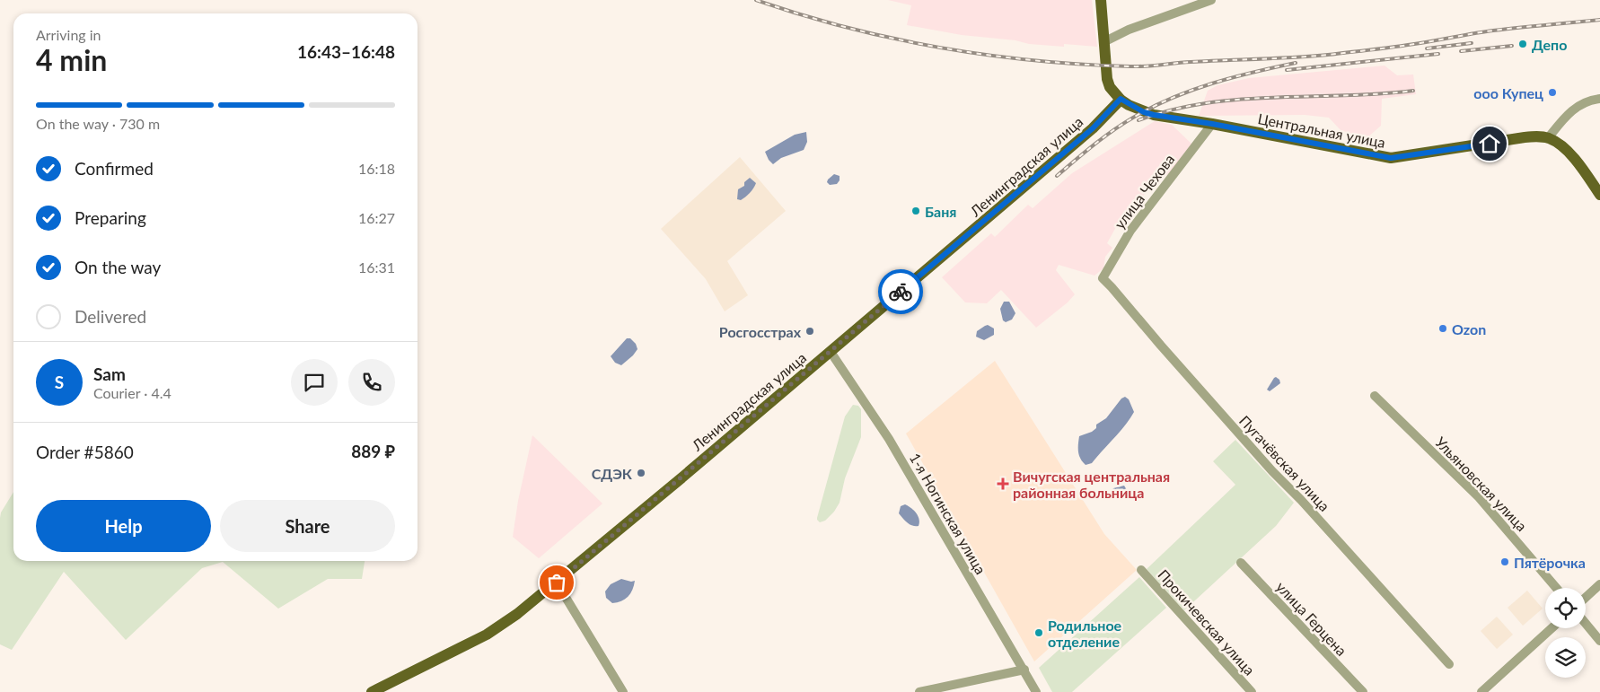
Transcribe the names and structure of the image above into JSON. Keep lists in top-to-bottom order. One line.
{"streets":{"main road":["Центральная улица","Ленинградская улица"],"street":["улица Чехова","Пугачёвская улица","Ульяновская улица","1-я Ногинская улица","улица Герцена","Прокичевская улица"]},"crossings":[["Центральная улица","Ленинградская улица"],["Центральная улица","улица Чехова"],["Ленинградская улица","1-я Ногинская улица"],["улица Чехова","Пугачёвская улица"]],"places":{"other":["Депо","ооо Купец","Баня","Ozon","Росгосстрах","СДЭК","Пятёрочка","Родильное отделение"],"health":["Вичугская центральная районная больница"]},"page":{"heading":["4 min","Arriving in","16:43–16:48"],"panel":["Sam","Courier · 4.4","Order #5860","889 ₽"],"bar":"On the way · 730 m","list":[["Confirmed","16:18"],["Preparing","16:27"],["On the way","16:31"],"Delivered"],"round":"S","buttons":["Help","Share"]}}
